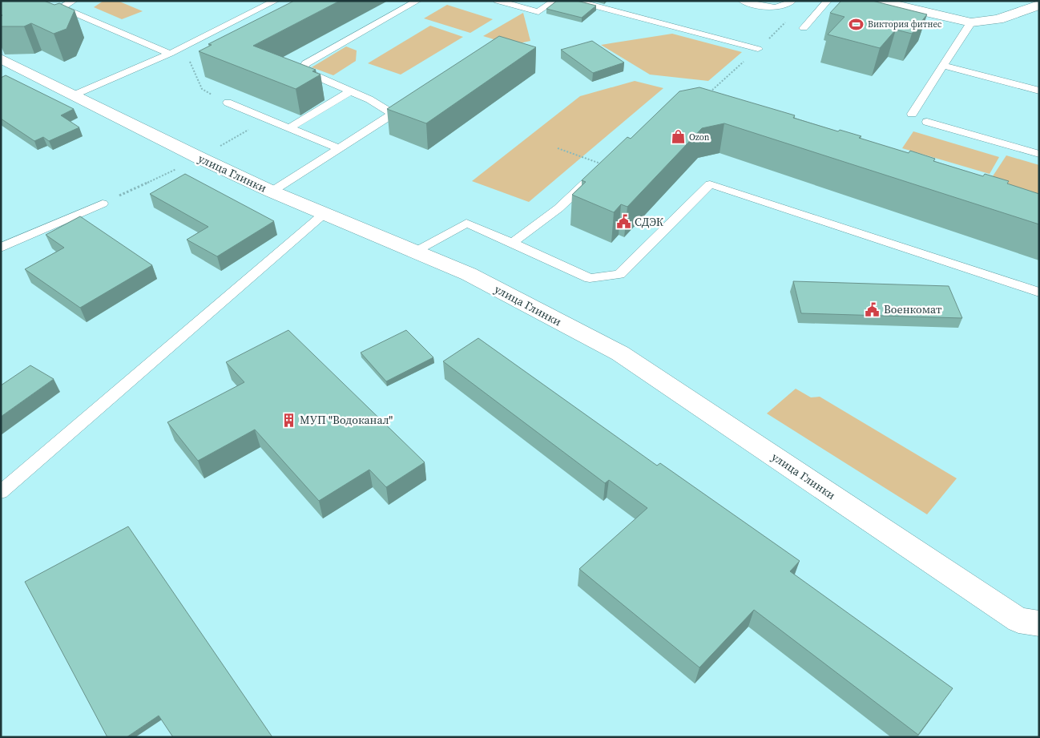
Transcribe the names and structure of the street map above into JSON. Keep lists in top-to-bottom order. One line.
{"streets":{"street":["улица Глинки"]},"places":{"sports":["Виктория фитнес"],"shop":["Ozon"],"public building":["СДЭК","Военкомат"],"building":["МУП \"Водоканал\""]}}
